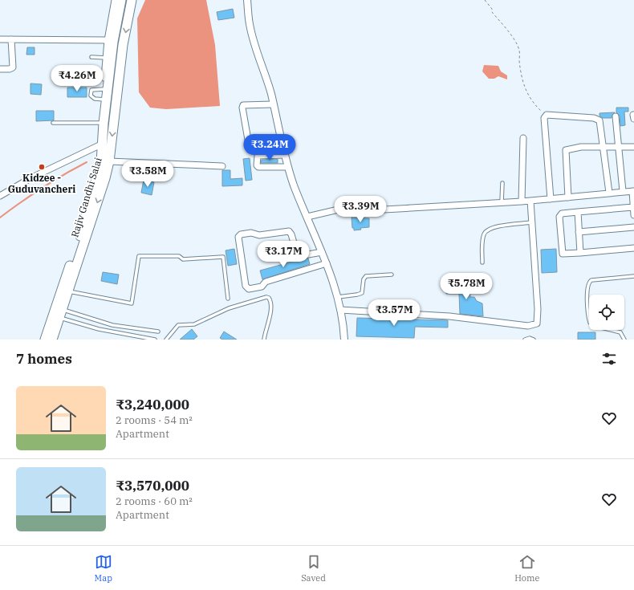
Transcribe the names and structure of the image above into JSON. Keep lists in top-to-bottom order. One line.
{"streets":{"main road":["Rajiv Gandhi Salai"]},"places":["Kidzee - Guduvancheri"],"page":{"price":["₹4.26M","₹3.24M","₹3.58M","₹3.39M","₹3.17M","₹5.78M","₹3.57M"],"heading":"7 homes","list":[{"name":"₹3,240,000","note":"2 rooms · 54 m² · Apartment"},{"name":"₹3,570,000","note":"2 rooms · 60 m² · Apartment"}],"tabs":["Map","Saved","Home"]}}
